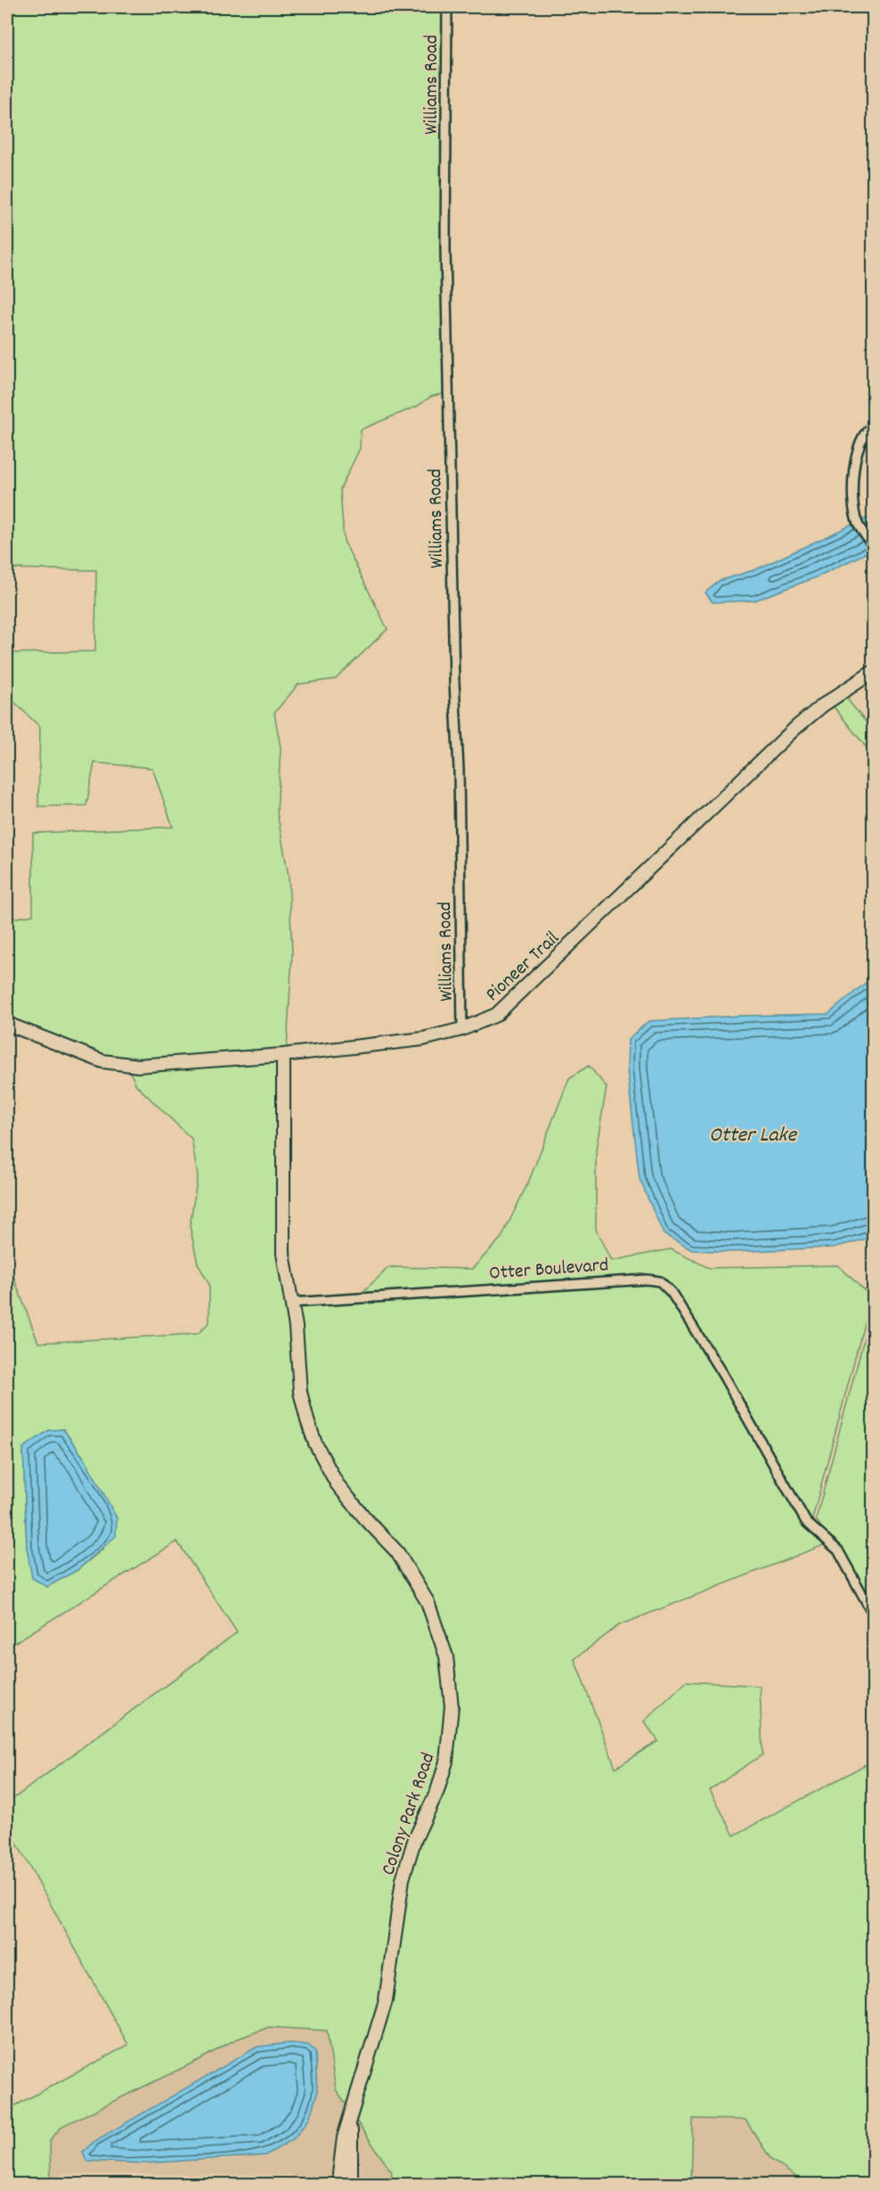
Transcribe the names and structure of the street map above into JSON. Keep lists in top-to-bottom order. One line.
{"streets":{"street":["Williams Road","Pioneer Trail","Otter Boulevard","Colony Park Road"]},"crossings":[["Williams Road","Pioneer Trail"],["Otter Boulevard","Colony Park Road"]],"water":["Otter Lake"]}
